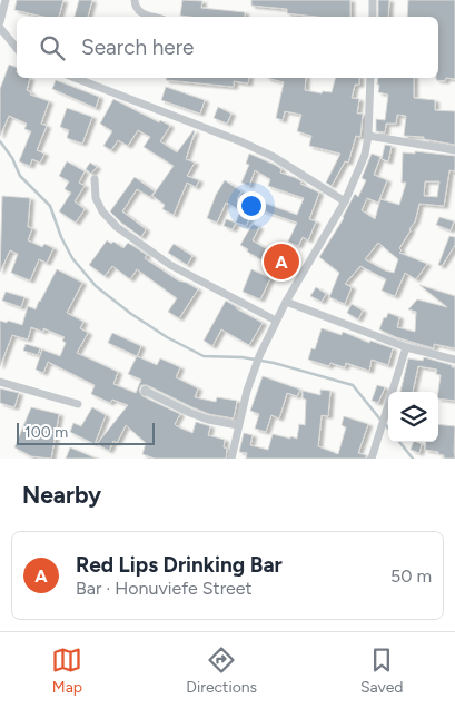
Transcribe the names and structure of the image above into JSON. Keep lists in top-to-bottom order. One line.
{"scale_bar":"100 m","page":{"search":"Search here","pins":"A","scale":"100 m","heading":"Nearby","list":[{"mark":"A","name":"Red Lips Drinking Bar","note":"Bar · Honuviefe Street","value":"50 m"}],"nav":["Map","Directions","Saved"]}}
